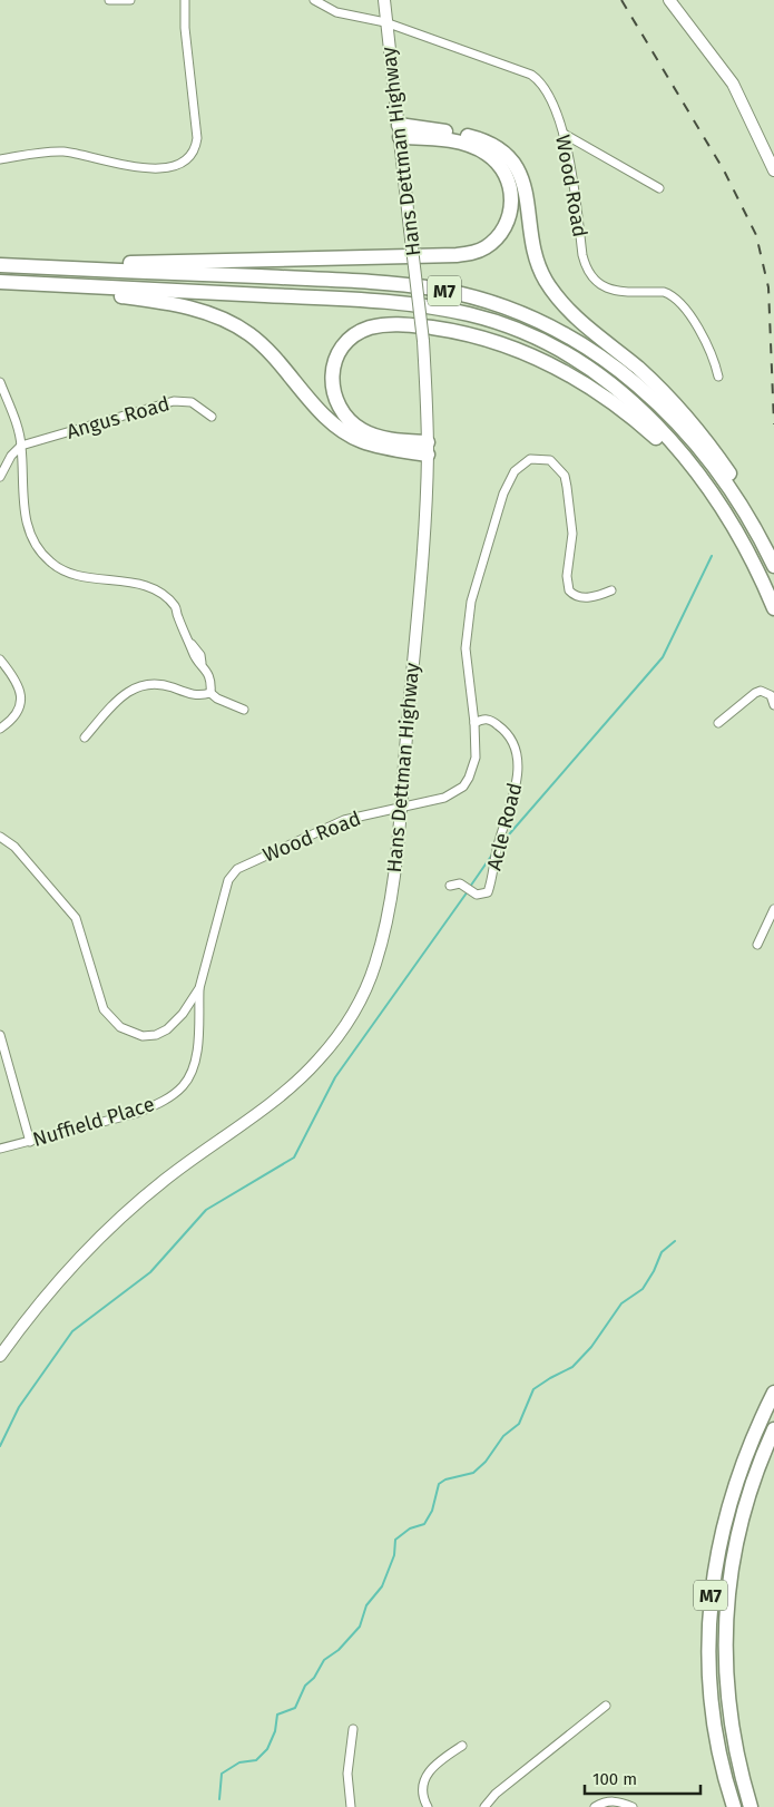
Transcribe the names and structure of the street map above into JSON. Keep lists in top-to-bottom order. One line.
{"streets":{"highway":["M7"],"street":["Hans Dettman Highway","Wood Road","Angus Road","Acle Road","Nuffield Place"]},"crossings":[["Hans Dettman Highway","Wood Road"],["Wood Road","Acle Road"],["Wood Road","Nuffield Place"]],"scale_bar":"100 m"}
